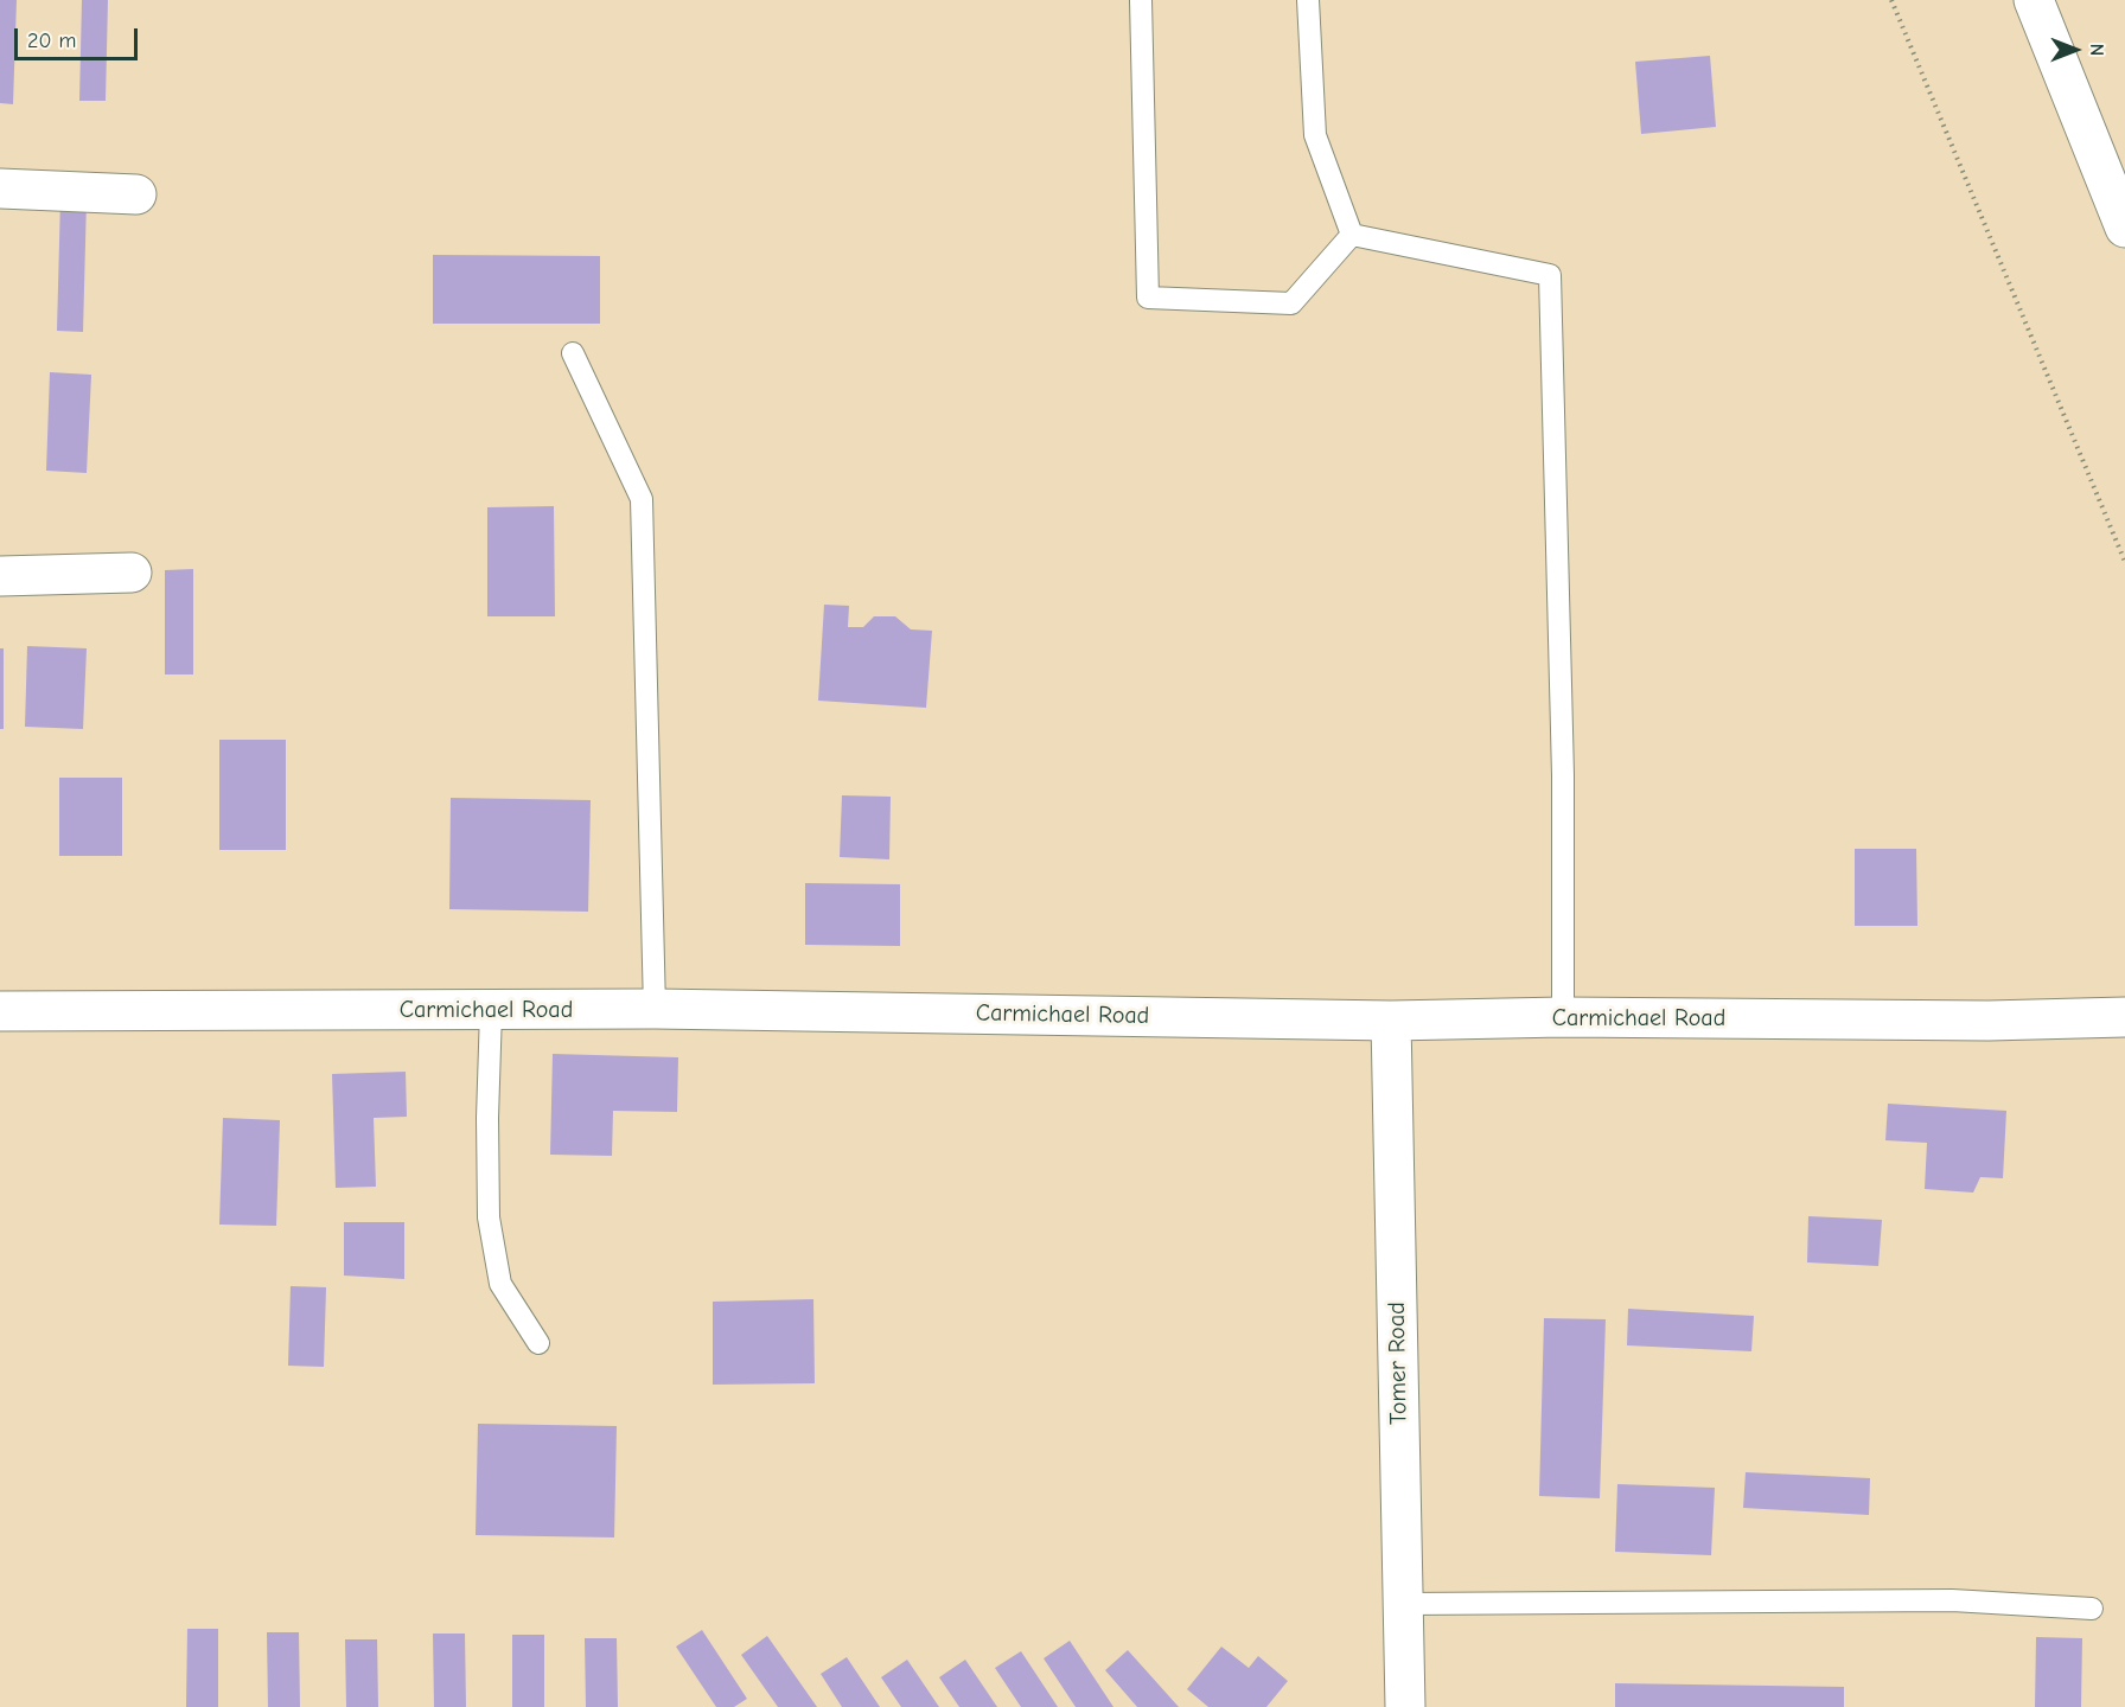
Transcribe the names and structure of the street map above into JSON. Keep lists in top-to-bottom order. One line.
{"streets":{"street":["Carmichael Road","Tomer Road"]},"crossings":[["Carmichael Road","Tomer Road"]],"scale_bar":"20 m","north":"right"}
